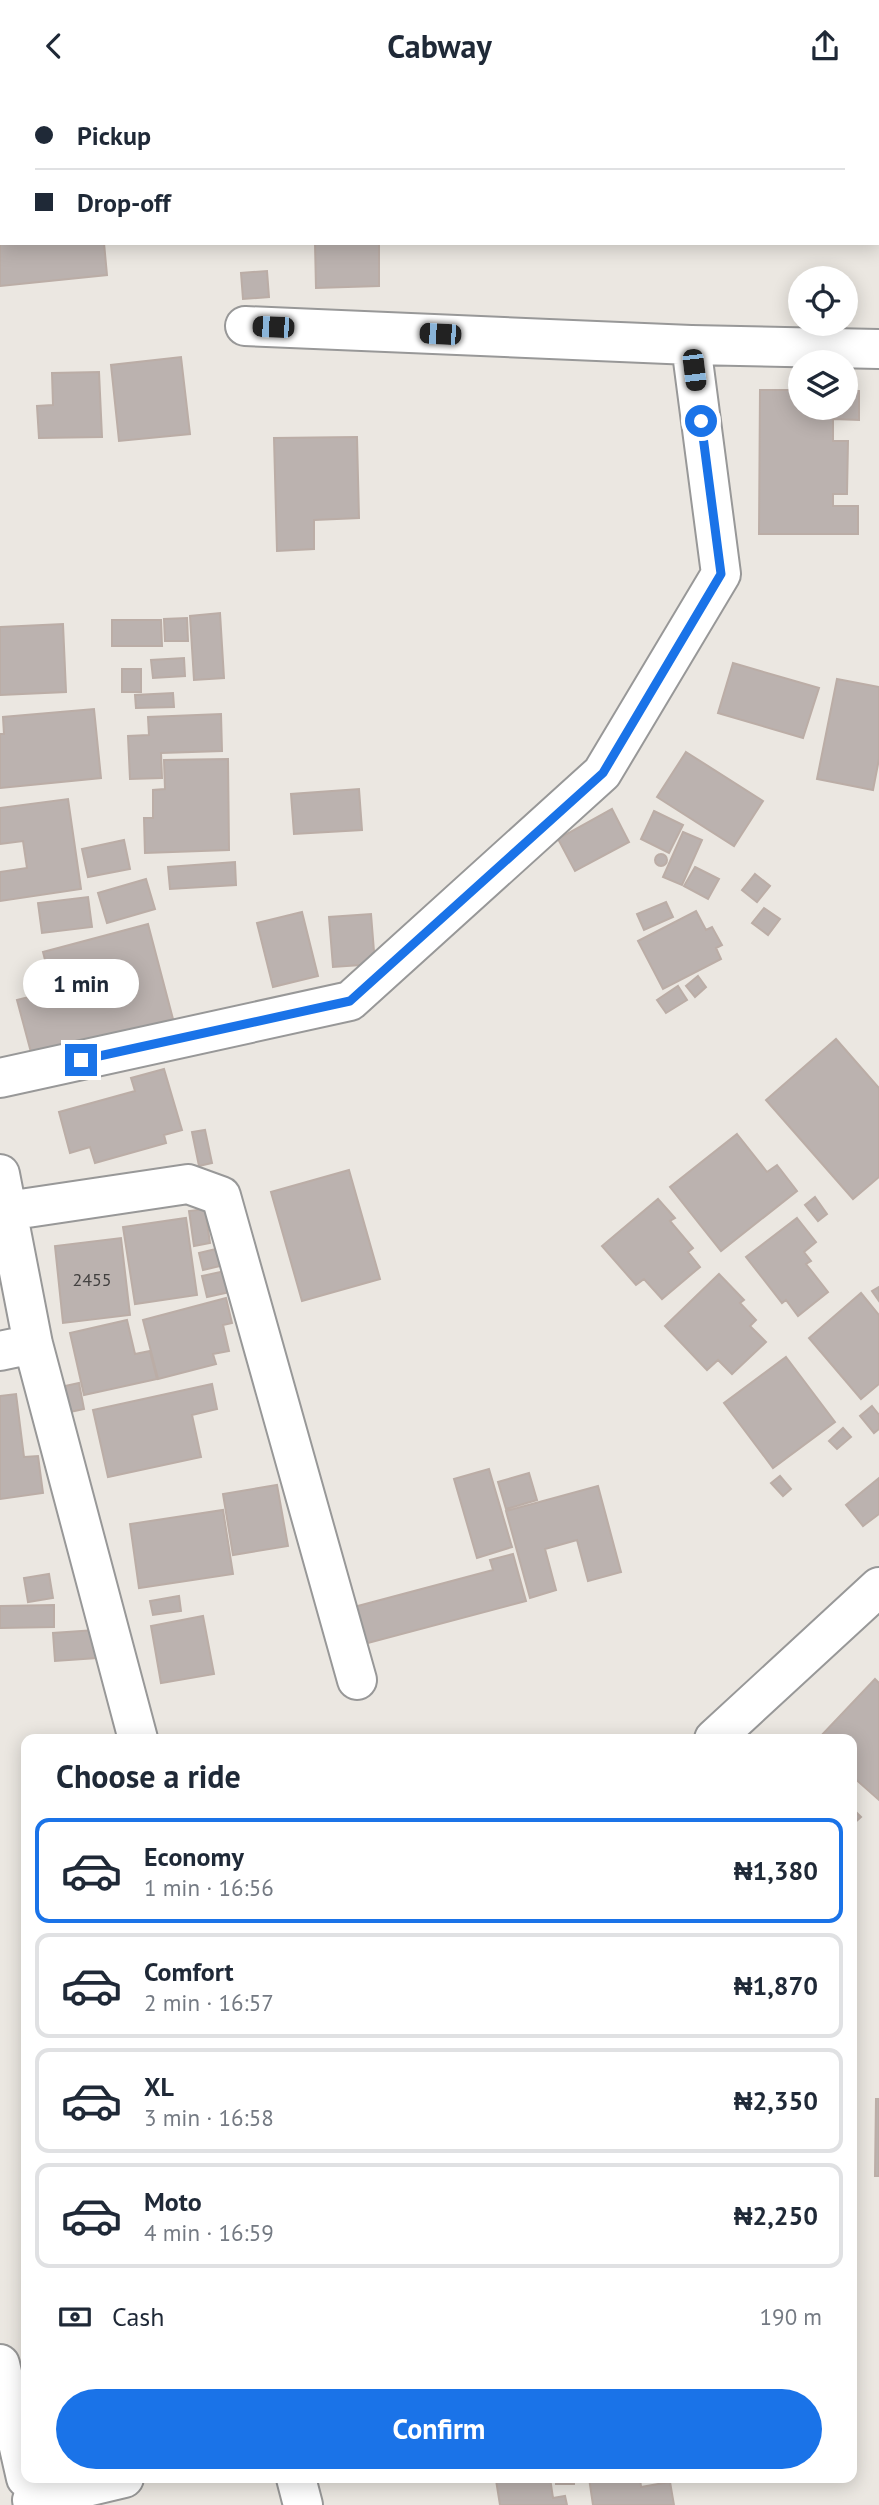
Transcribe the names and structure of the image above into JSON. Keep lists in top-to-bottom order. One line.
{"house_numbers":["2455"],"page":{"header":"Cabway","banner":["Pickup","Drop-off"],"bubble":"1 min","heading":"Choose a ride","list":[{"name":"Economy","note":"1 min · 16:56","value":"₦1,380"},{"name":"Comfort","note":"2 min · 16:57","value":"₦1,870"},{"name":"XL","note":"3 min · 16:58","value":"₦2,350"},{"name":"Moto","note":"4 min · 16:59","value":"₦2,250"}],"pay":["Cash","190 m"],"buttons":"Confirm"}}
